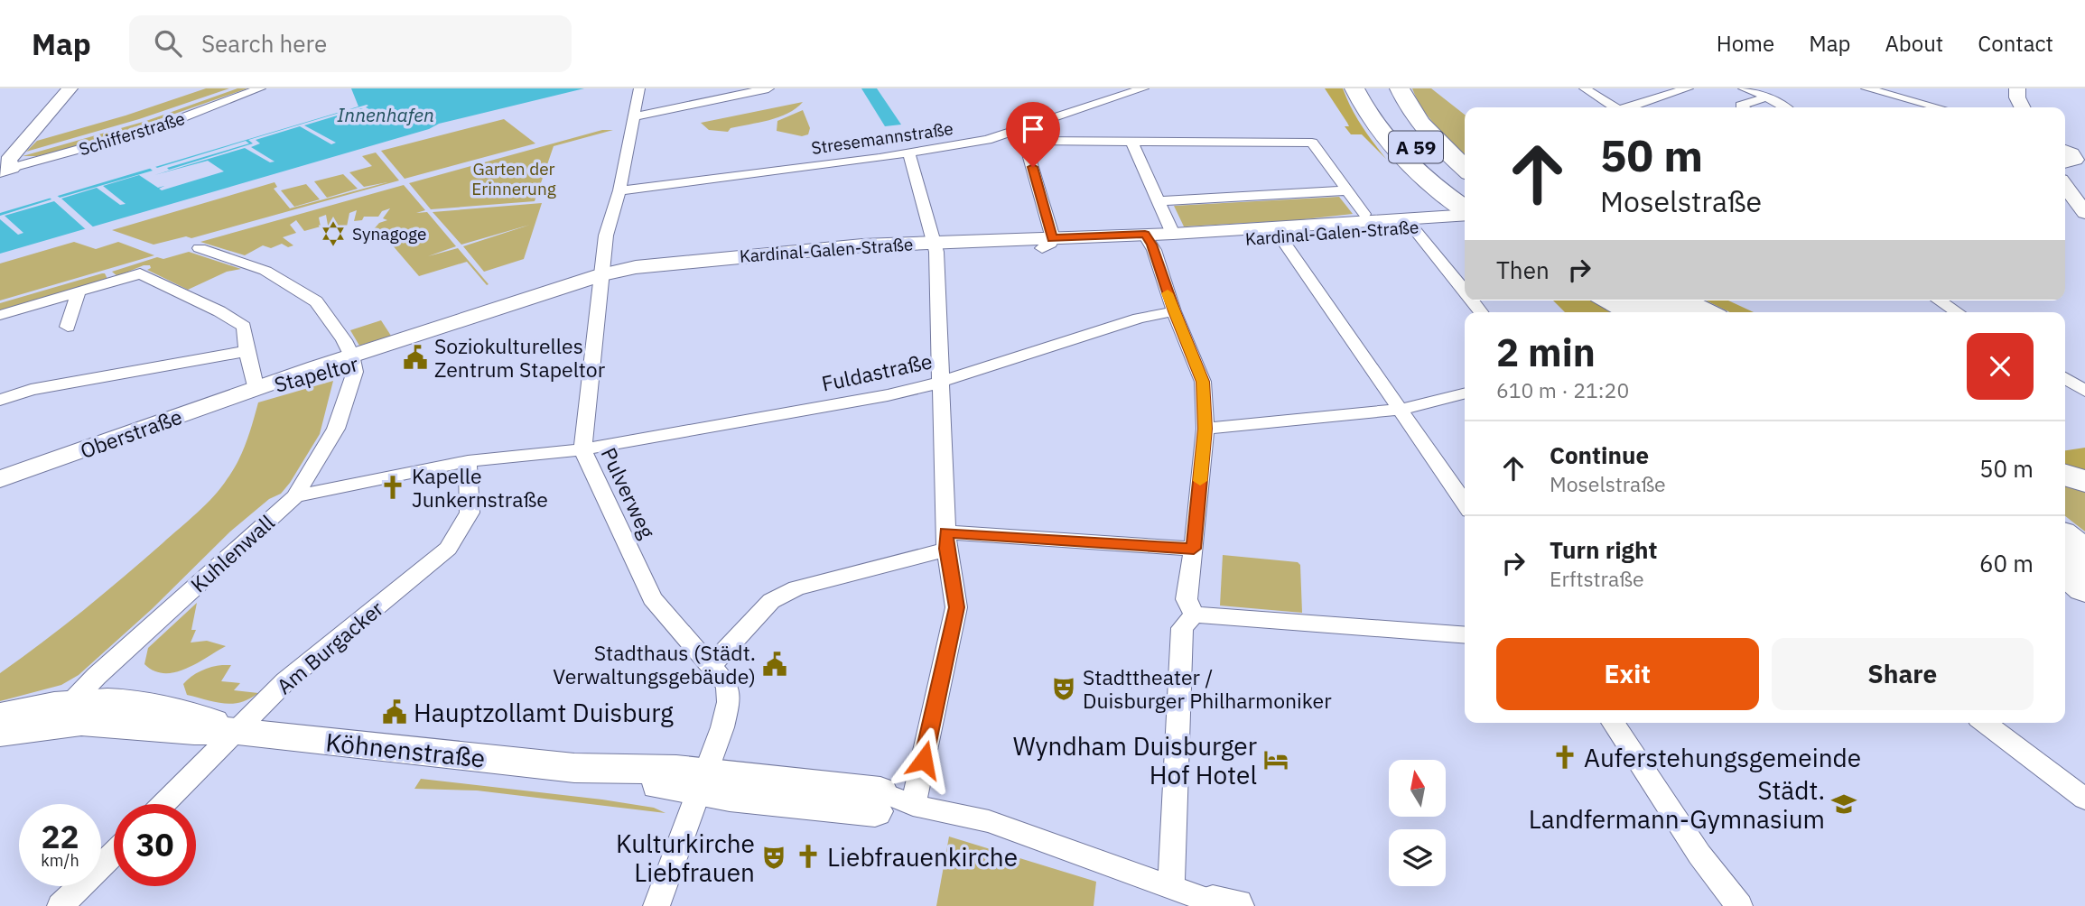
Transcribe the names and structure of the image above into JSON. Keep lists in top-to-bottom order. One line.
{"streets":{"highway":["A 59"],"main road":["Kardinal-Galen-Straße","Stapeltor","Oberstraße","Köhnenstraße"],"street":["Schifferstraße","Stresemannstraße","Fuldastraße","Pulverweg","Kuhlenwall","Am Burgacker"]},"crossings":[["Stresemannstraße","Pulverweg"],["Kardinal-Galen-Straße","Stapeltor"],["Kardinal-Galen-Straße","Pulverweg"],["Fuldastraße","Pulverweg"],["Fuldastraße","Kuhlenwall"],["Fuldastraße","Am Burgacker"],["Stapeltor","Oberstraße"],["Stapeltor","Pulverweg"],["Stapeltor","Kuhlenwall"],["Pulverweg","Köhnenstraße"],["Kuhlenwall","Köhnenstraße"],["Am Burgacker","Köhnenstraße"]],"water":["Innenhafen"],"parks":["Garten der Erinnerung"],"places":{"synagogue":["Synagoge"],"public building":["Soziokulturelles Zentrum Stapeltor","Stadthaus (Städt. Verwaltungsgebäude)","Hauptzollamt Duisburg"],"church":["Kapelle Junkernstraße","Auferstehungsgemeinde","Liebfrauenkirche"],"theatre":["Stadttheater / Duisburger Philharmoniker","Kulturkirche Liebfrauen"],"hotel":["Wyndham Duisburger Hof Hotel"],"school or university":["Städt. Landfermann-Gymnasium"]},"north":"top","page":{"header":"Map","search":"Search here","nav":["Home","Map","About","Contact"],"turn":["50 m","Moselstraße"],"then":"Then","heading":["2 min","610 m · 21:20"],"list":[{"name":"Continue","note":"Moselstraße","value":"50 m"},{"name":"Turn right","note":"Erftstraße","value":"60 m"}],"buttons":["Exit","Share"],"speed":"22 km/h","limit":"30"}}
